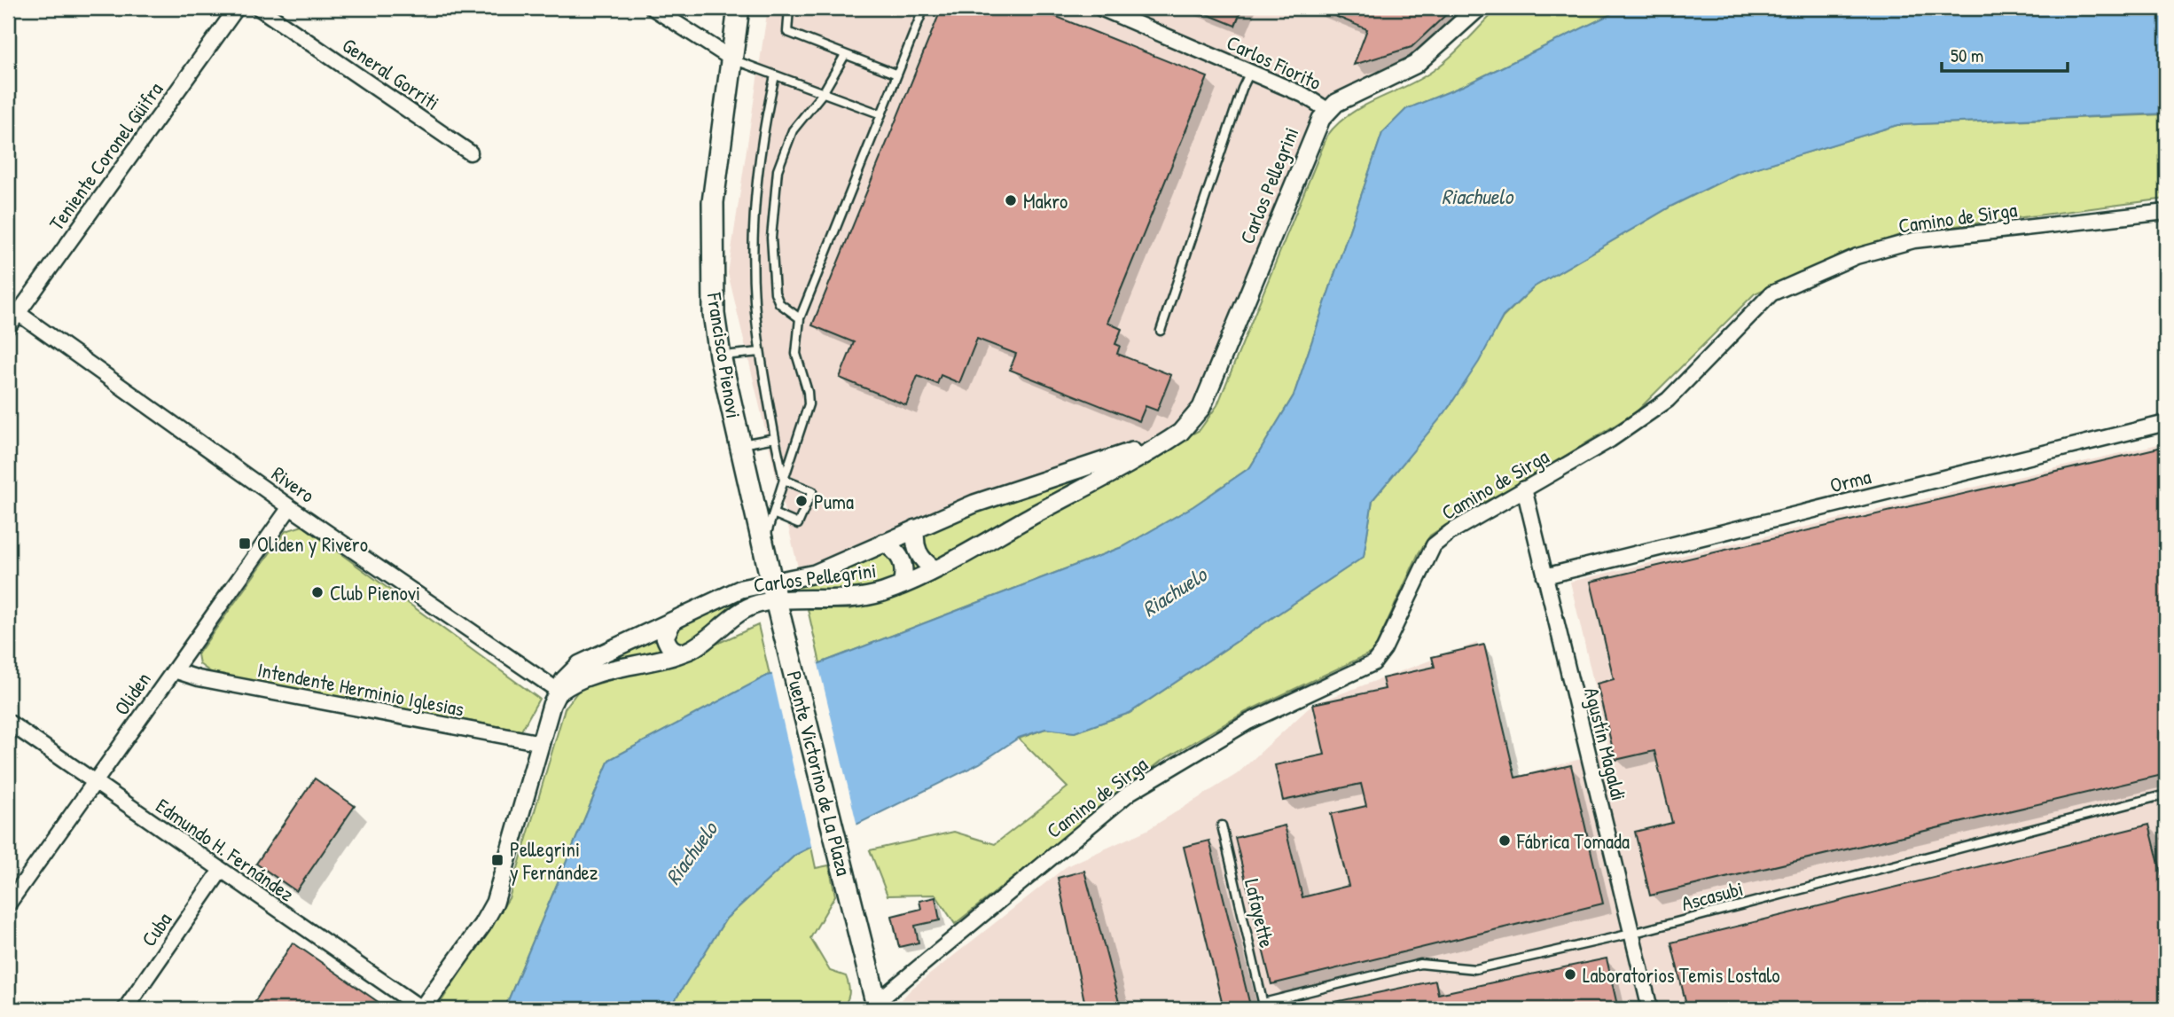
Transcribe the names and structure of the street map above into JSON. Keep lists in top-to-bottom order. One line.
{"streets":{"main road":["Francisco Pienovi","Puente Victorino de La Plaza"],"street":["Carlos Fiorito","General Gorriti","Teniente Coronel Güifra","Carlos Pellegrini","Camino de Sirga","Orma","Rivero","Intendente Herminio Iglesias","Oliden","Agustín Magaldi","Edmundo H. Fernández","Cuba"],"lane":["Ascasubi","Lafayette"]},"crossings":[["Carlos Fiorito","Carlos Pellegrini"],["Teniente Coronel Güifra","Rivero"],["Carlos Pellegrini","Francisco Pienovi"],["Carlos Pellegrini","Rivero"],["Carlos Pellegrini","Intendente Herminio Iglesias"],["Carlos Pellegrini","Edmundo H. Fernández"],["Camino de Sirga","Agustín Magaldi"],["Camino de Sirga","Puente Victorino de La Plaza"],["Francisco Pienovi","Puente Victorino de La Plaza"],["Orma","Agustín Magaldi"],["Rivero","Oliden"],["Intendente Herminio Iglesias","Oliden"],["Oliden","Edmundo H. Fernández"],["Agustín Magaldi","Ascasubi"],["Edmundo H. Fernández","Cuba"],["Ascasubi","Lafayette"]],"water":["Riachuelo"],"places":{"other":["Makro","Puma","Club Pienovi","Fábrica Tomada","Laboratorios Temis Lostalo"],"transit":["Oliden y Rivero","Pellegrini y Fernández"]},"scale_bar":"50 m"}
